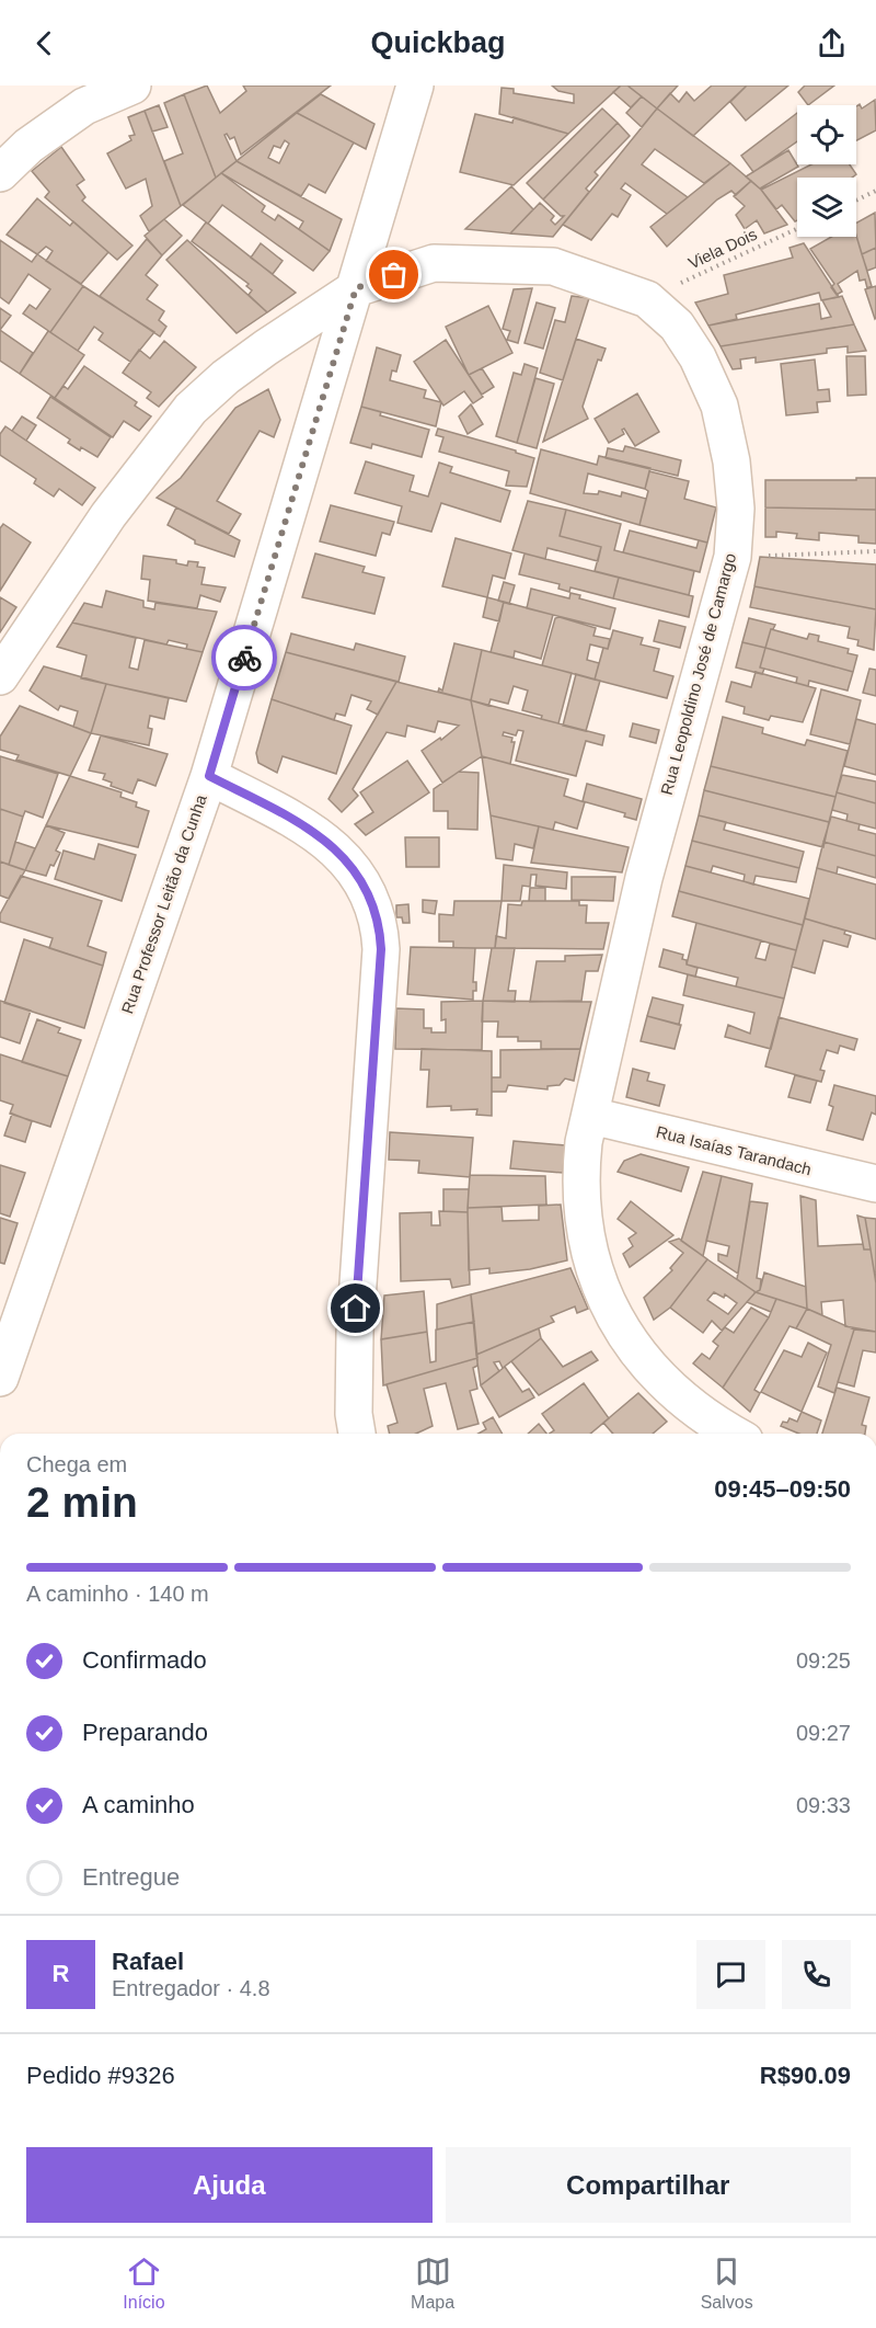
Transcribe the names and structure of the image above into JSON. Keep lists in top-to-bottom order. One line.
{"streets":{"street":["Rua Leopoldino José de Camargo","Rua Professor Leitão da Cunha","Rua Isaías Tarandach"],"path":["Viela Dois"]},"crossings":[["Viela Dois","Rua Leopoldino José de Camargo"],["Rua Leopoldino José de Camargo","Rua Professor Leitão da Cunha"],["Rua Leopoldino José de Camargo","Rua Isaías Tarandach"]],"page":{"header":"Quickbag","heading":["2 min","Chega em","09:45–09:50"],"panel":["Rafael","Entregador · 4.8","Pedido #9326","R$90.09"],"bar":"A caminho · 140 m","list":[["Confirmado","09:25"],["Preparando","09:27"],["A caminho","09:33"],"Entregue"],"round":"R","buttons":["Ajuda","Compartilhar"],"tabs":["Início","Mapa","Salvos"]}}
